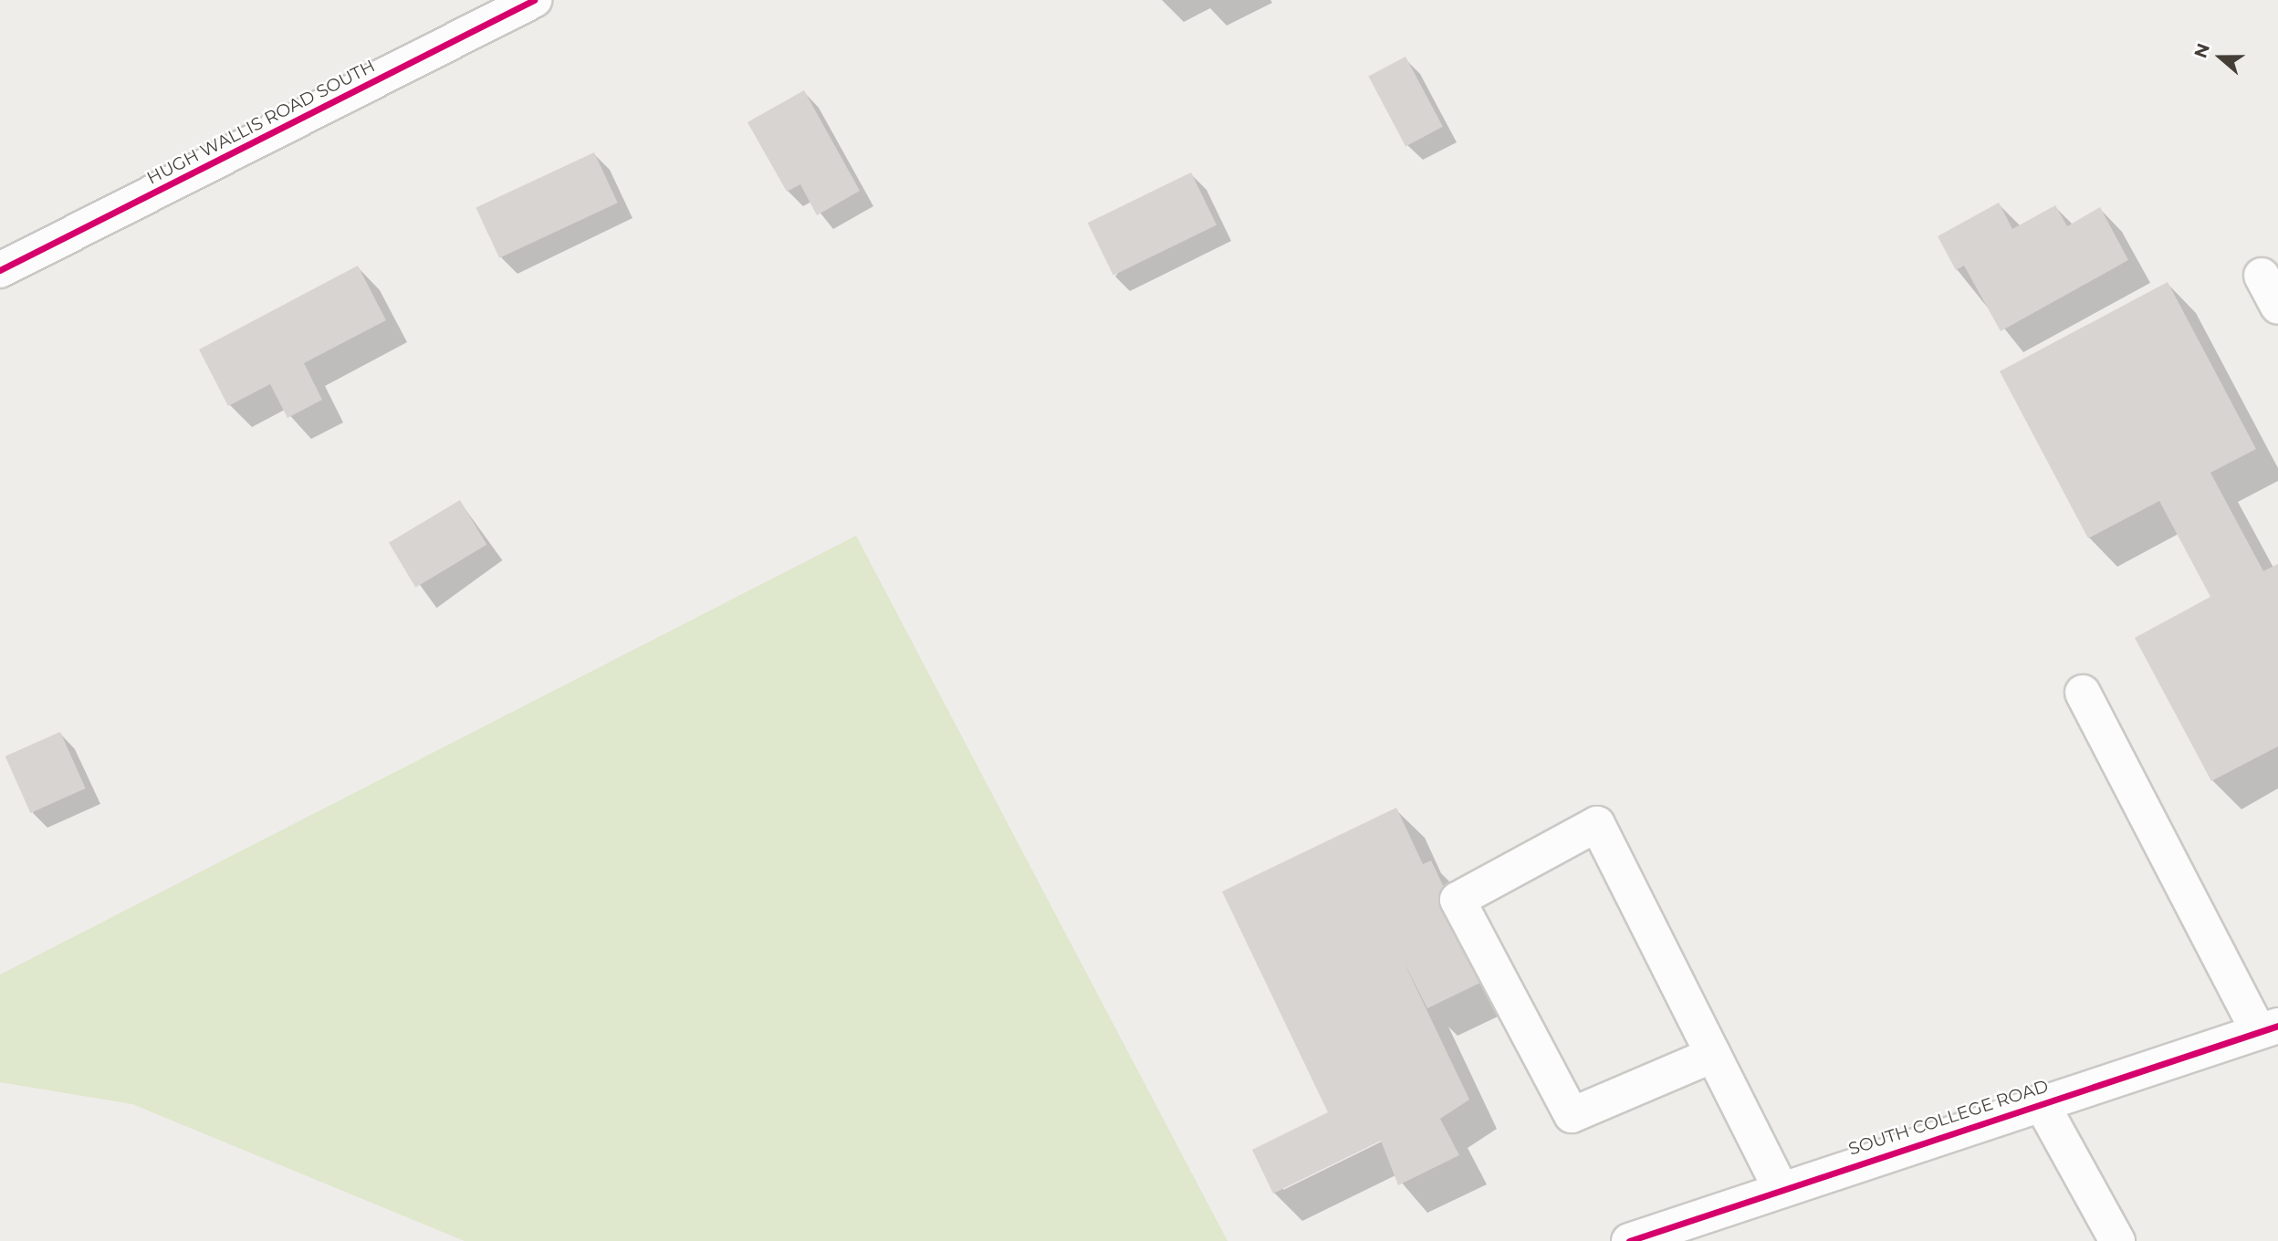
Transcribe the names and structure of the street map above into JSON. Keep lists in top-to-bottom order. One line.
{"streets":{"street":["HUGH WALLIS ROAD SOUTH","SOUTH COLLEGE ROAD"]},"north":"left"}
